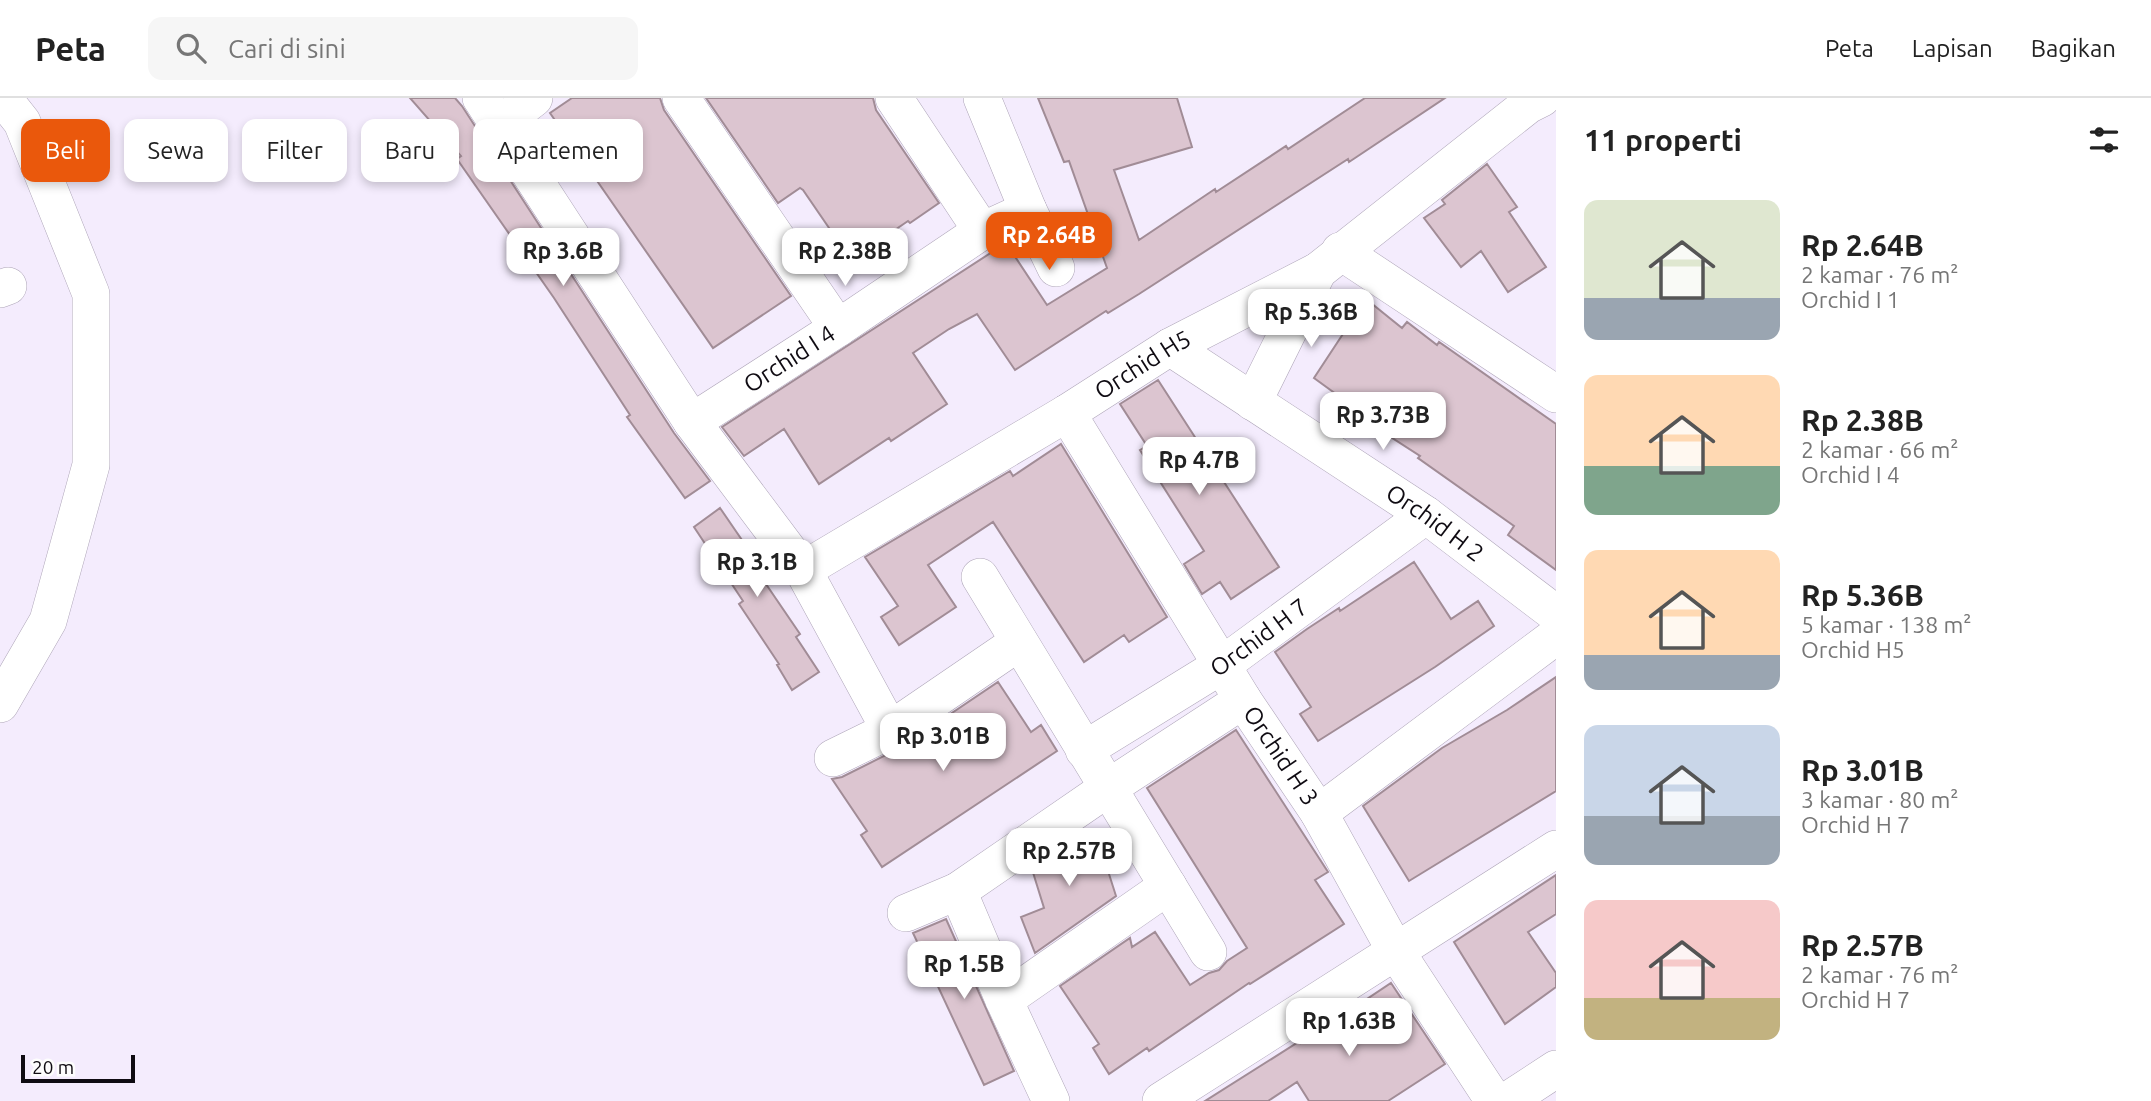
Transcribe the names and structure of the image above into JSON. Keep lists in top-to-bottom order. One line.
{"streets":{"street":["Orchid I 4","Orchid H5","Orchid H 2","Orchid H 7","Orchid H 3"]},"crossings":[["Orchid H5","Orchid H 2"],["Orchid H5","Orchid H 3"],["Orchid H 2","Orchid H 7"],["Orchid H 7","Orchid H 3"]],"scale_bar":"20 m","page":{"header":"Peta","search":"Cari di sini","nav":["Peta","Lapisan","Bagikan"],"heading":"11 properti","chip":["Beli","Sewa","Filter","Baru","Apartemen"],"list":[{"name":"Rp 2.64B","note":"2 kamar · 76 m² · Orchid I 1"},{"name":"Rp 2.38B","note":"2 kamar · 66 m² · Orchid I 4"},{"name":"Rp 5.36B","note":"5 kamar · 138 m² · Orchid H5"},{"name":"Rp 3.01B","note":"3 kamar · 80 m² · Orchid H 7"},{"name":"Rp 2.57B","note":"2 kamar · 76 m² · Orchid H 7"}],"price":["Rp 2.64B","Rp 3.6B","Rp 2.38B","Rp 5.36B","Rp 3.73B","Rp 4.7B","Rp 3.1B","Rp 3.01B","Rp 2.57B","Rp 1.5B","Rp 1.63B"],"scale":"20 m"}}
